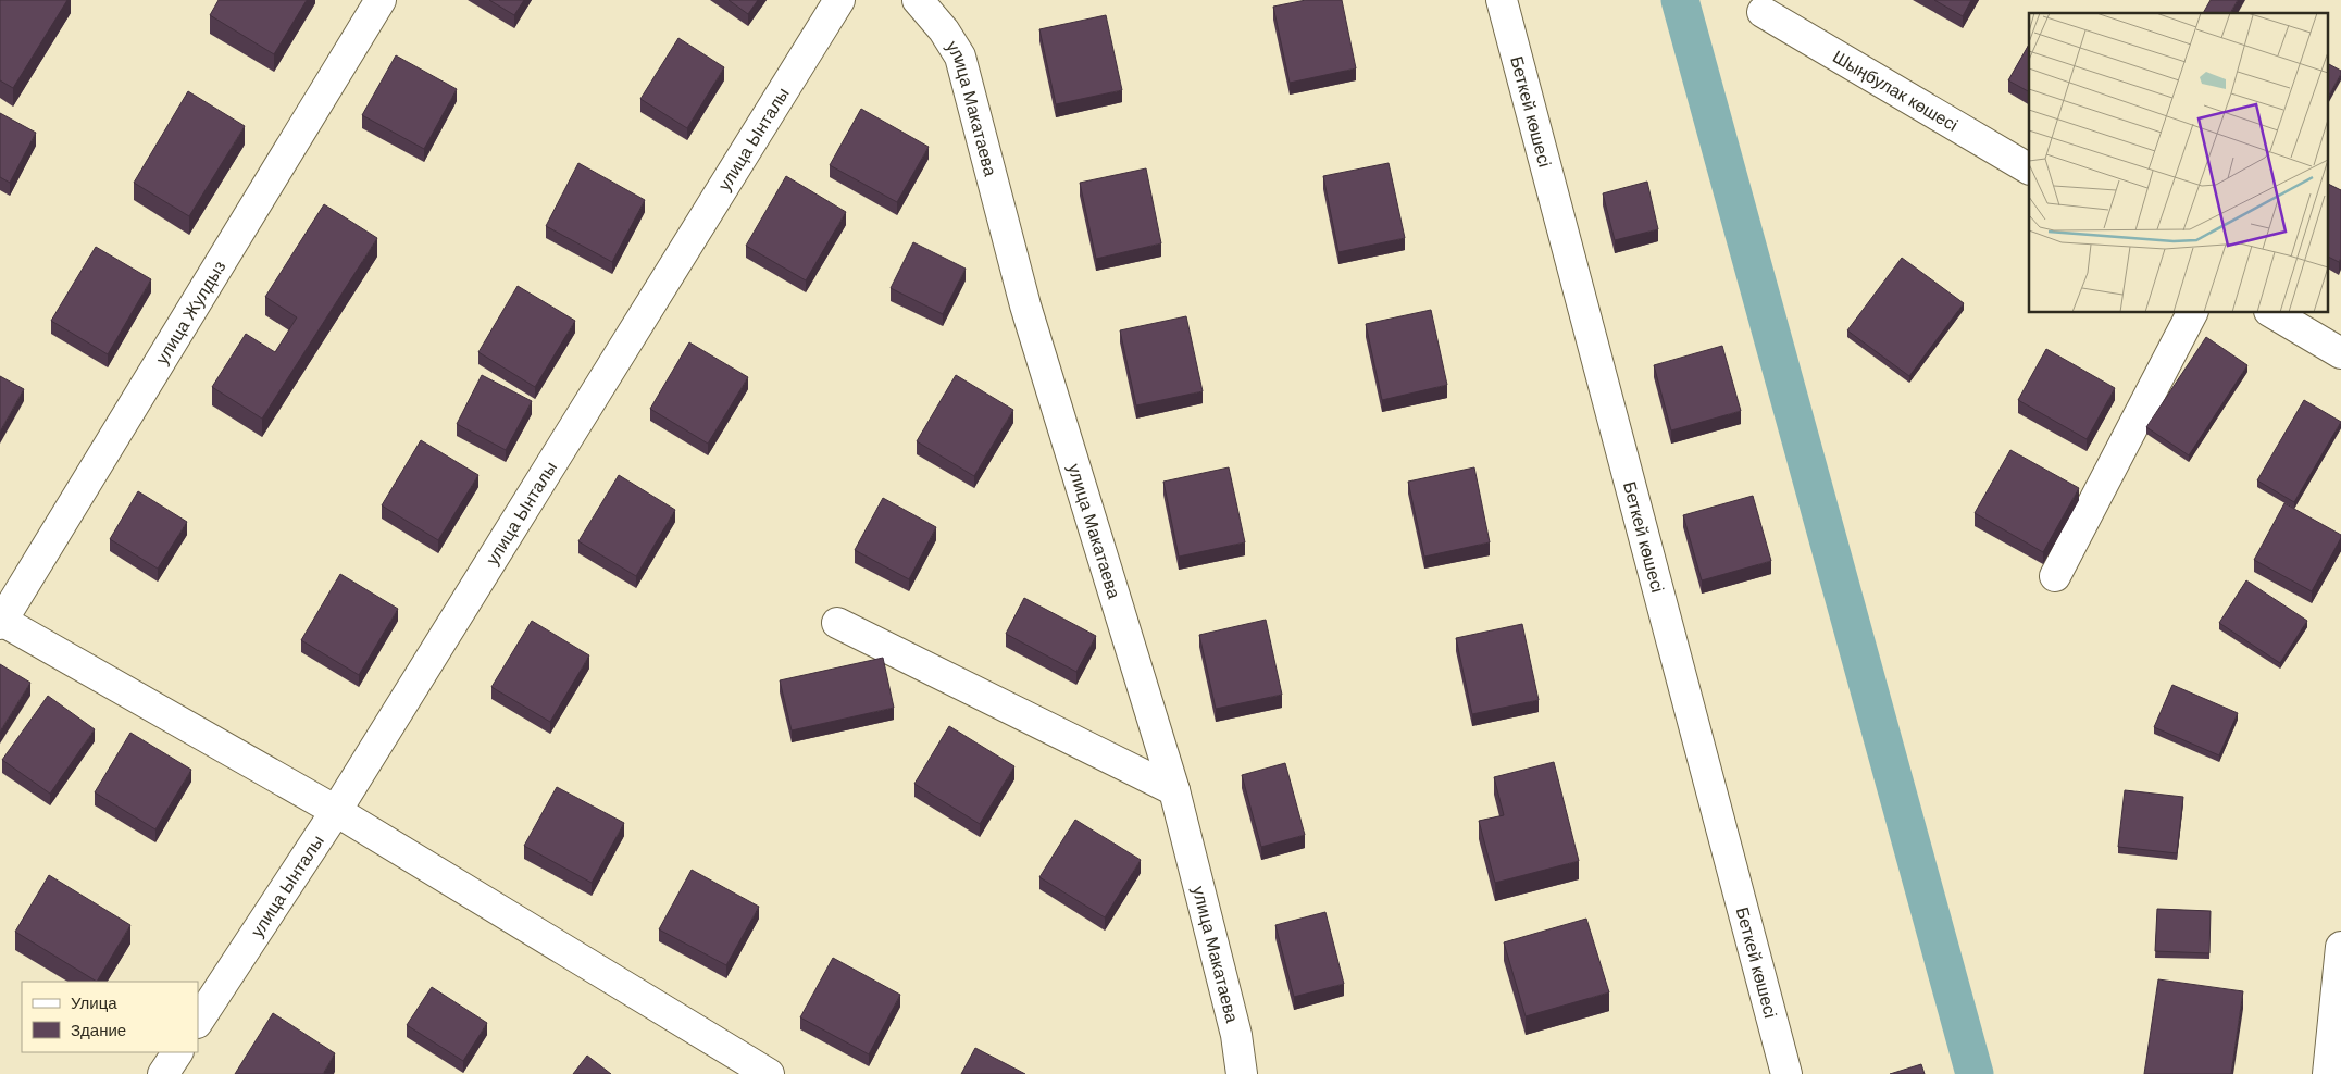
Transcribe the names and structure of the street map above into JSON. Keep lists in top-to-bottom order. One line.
{"streets":{"street":["Шыңбулак көшесі","улица Макатаева","Беткей көшесі","улица Ынталы","улица Жулдыз"]},"legend":["Улица","Здание"]}
